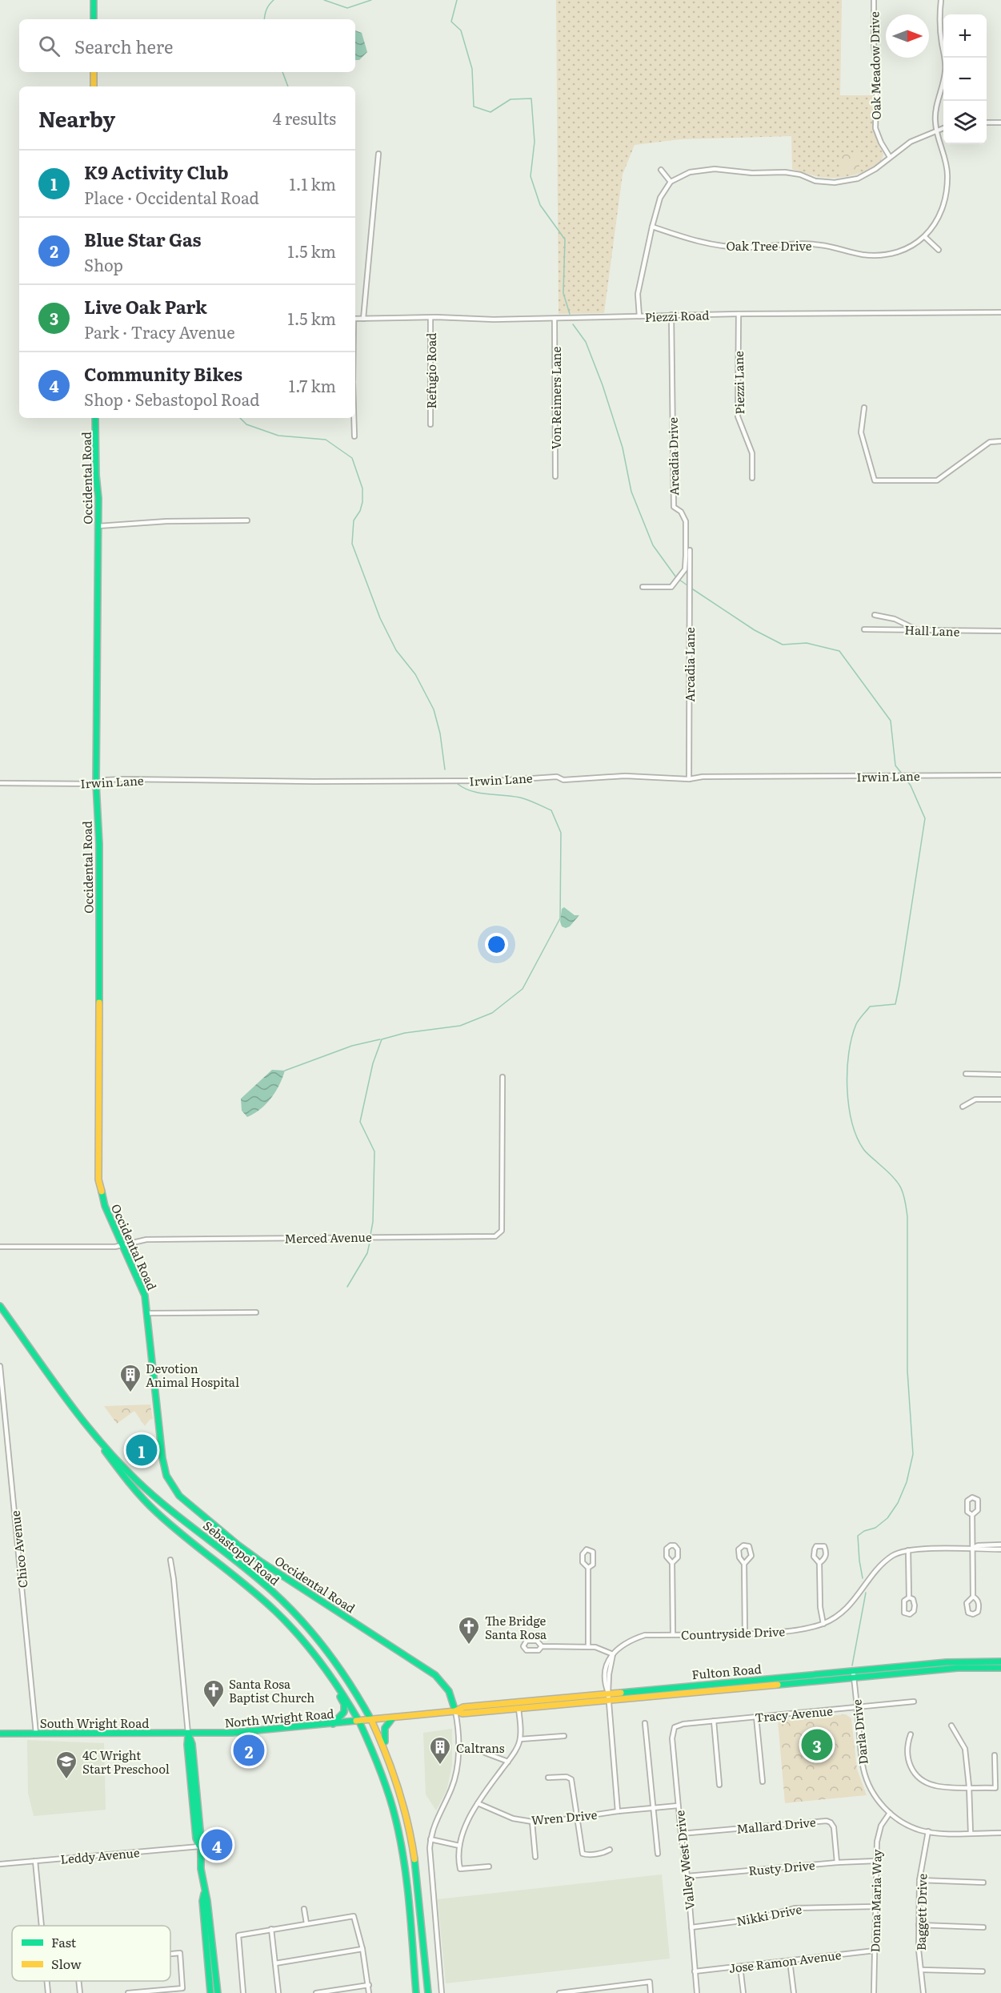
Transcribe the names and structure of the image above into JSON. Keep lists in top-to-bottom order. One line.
{"streets":{"main road":["Occidental Road","Sebastopol Road","Fulton Road","North Wright Road","South Wright Road"],"street":["Oak Meadow Drive","Oak Tree Drive","Piezzi Road","Refugio Road","Piezzi Lane","Von Reimers Lane","Arcadia Drive","Hall Lane","Arcadia Lane","Irwin Lane","Merced Avenue","Chico Avenue","Countryside Drive","Tracy Avenue","Darla Drive","Wren Drive","Mallard Drive","Leddy Avenue","Valley West Drive","Rusty Drive","Donna Maria Way","Baggett Drive","Nikki Drive","Jose Ramon Avenue"]},"crossings":[["Piezzi Road","Refugio Road"],["Piezzi Road","Piezzi Lane"],["Piezzi Road","Von Reimers Lane"],["Piezzi Road","Arcadia Drive"],["Occidental Road","Irwin Lane"],["Occidental Road","Merced Avenue"],["Occidental Road","Fulton Road"],["Arcadia Lane","Irwin Lane"],["Chico Avenue","South Wright Road"],["Sebastopol Road","Fulton Road"],["Sebastopol Road","North Wright Road"],["Countryside Drive","Fulton Road"],["Countryside Drive","Wren Drive"],["Fulton Road","North Wright Road"],["Fulton Road","Darla Drive"],["Tracy Avenue","Darla Drive"],["Tracy Avenue","Valley West Drive"],["North Wright Road","South Wright Road"],["Darla Drive","Donna Maria Way"],["Darla Drive","Baggett Drive"],["Wren Drive","Valley West Drive"],["Mallard Drive","Valley West Drive"],["Mallard Drive","Rusty Drive"],["Valley West Drive","Rusty Drive"],["Valley West Drive","Nikki Drive"],["Valley West Drive","Jose Ramon Avenue"],["Rusty Drive","Donna Maria Way"],["Donna Maria Way","Nikki Drive"],["Donna Maria Way","Jose Ramon Avenue"]],"places":{"building":["Devotion Animal Hospital","Caltrans"],"church":["The Bridge Santa Rosa","Santa Rosa Baptist Church"],"school or university":["4C Wright Start Preschool"]},"legend":["Fast","Slow"],"north":"right","page":{"map_buttons":["+","−"],"search":"Search here","heading":["Nearby","4 results"],"list":[{"mark":"1","name":"K9 Activity Club","note":"Place · Occidental Road","value":"1.1 km"},{"mark":"2","name":"Blue Star Gas","note":"Shop","value":"1.5 km"},{"mark":"3","name":"Live Oak Park","note":"Park · Tracy Avenue","value":"1.5 km"},{"mark":"4","name":"Community Bikes","note":"Shop · Sebastopol Road","value":"1.7 km"}],"pins":["1","3","2","4"]}}
